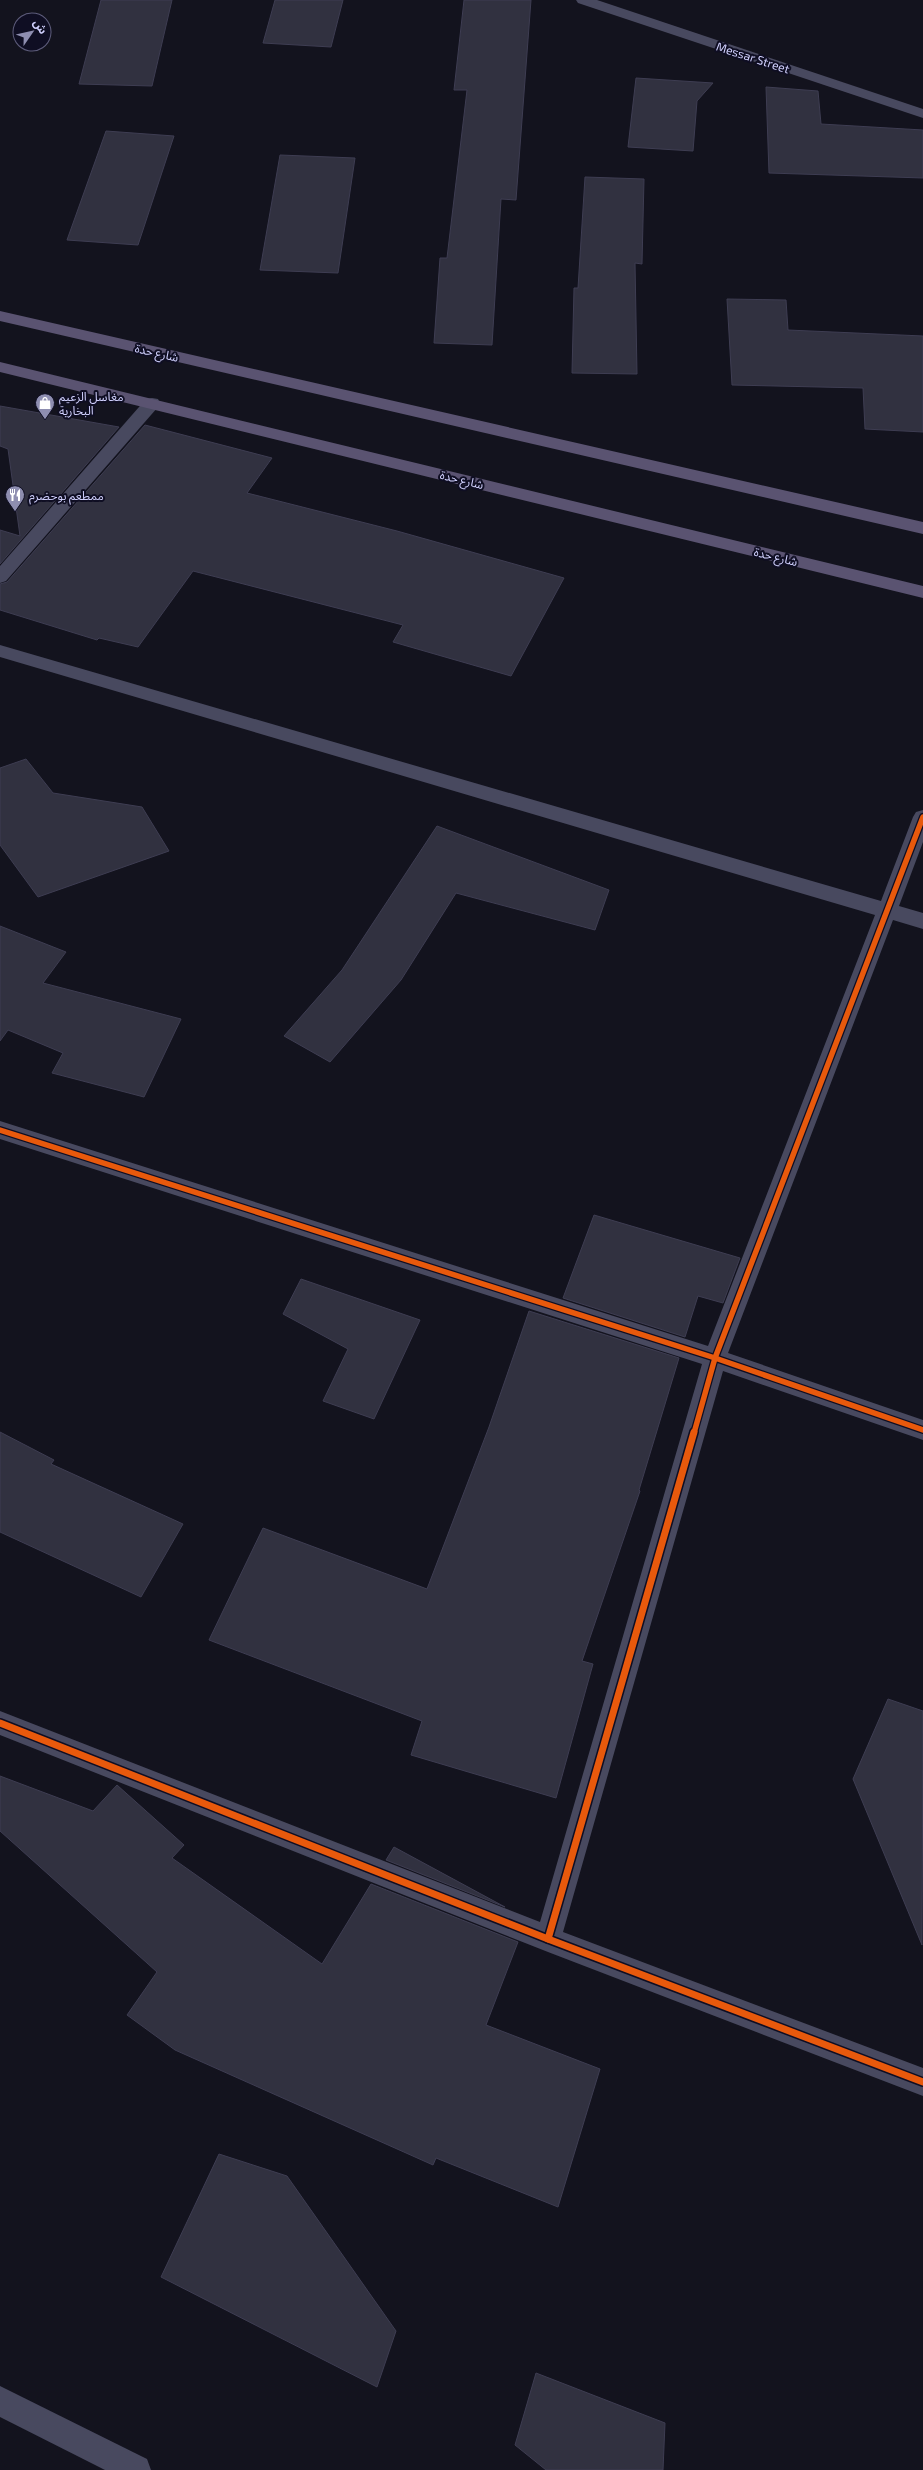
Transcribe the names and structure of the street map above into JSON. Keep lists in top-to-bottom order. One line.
{"streets":{"main road":["شارع حدة"],"street":["Messar Street"]},"places":{"shop":["مغاسل الزعيم البخارية"],"restaurant":["ممطعم بوحضرم"]},"north":"top right"}
